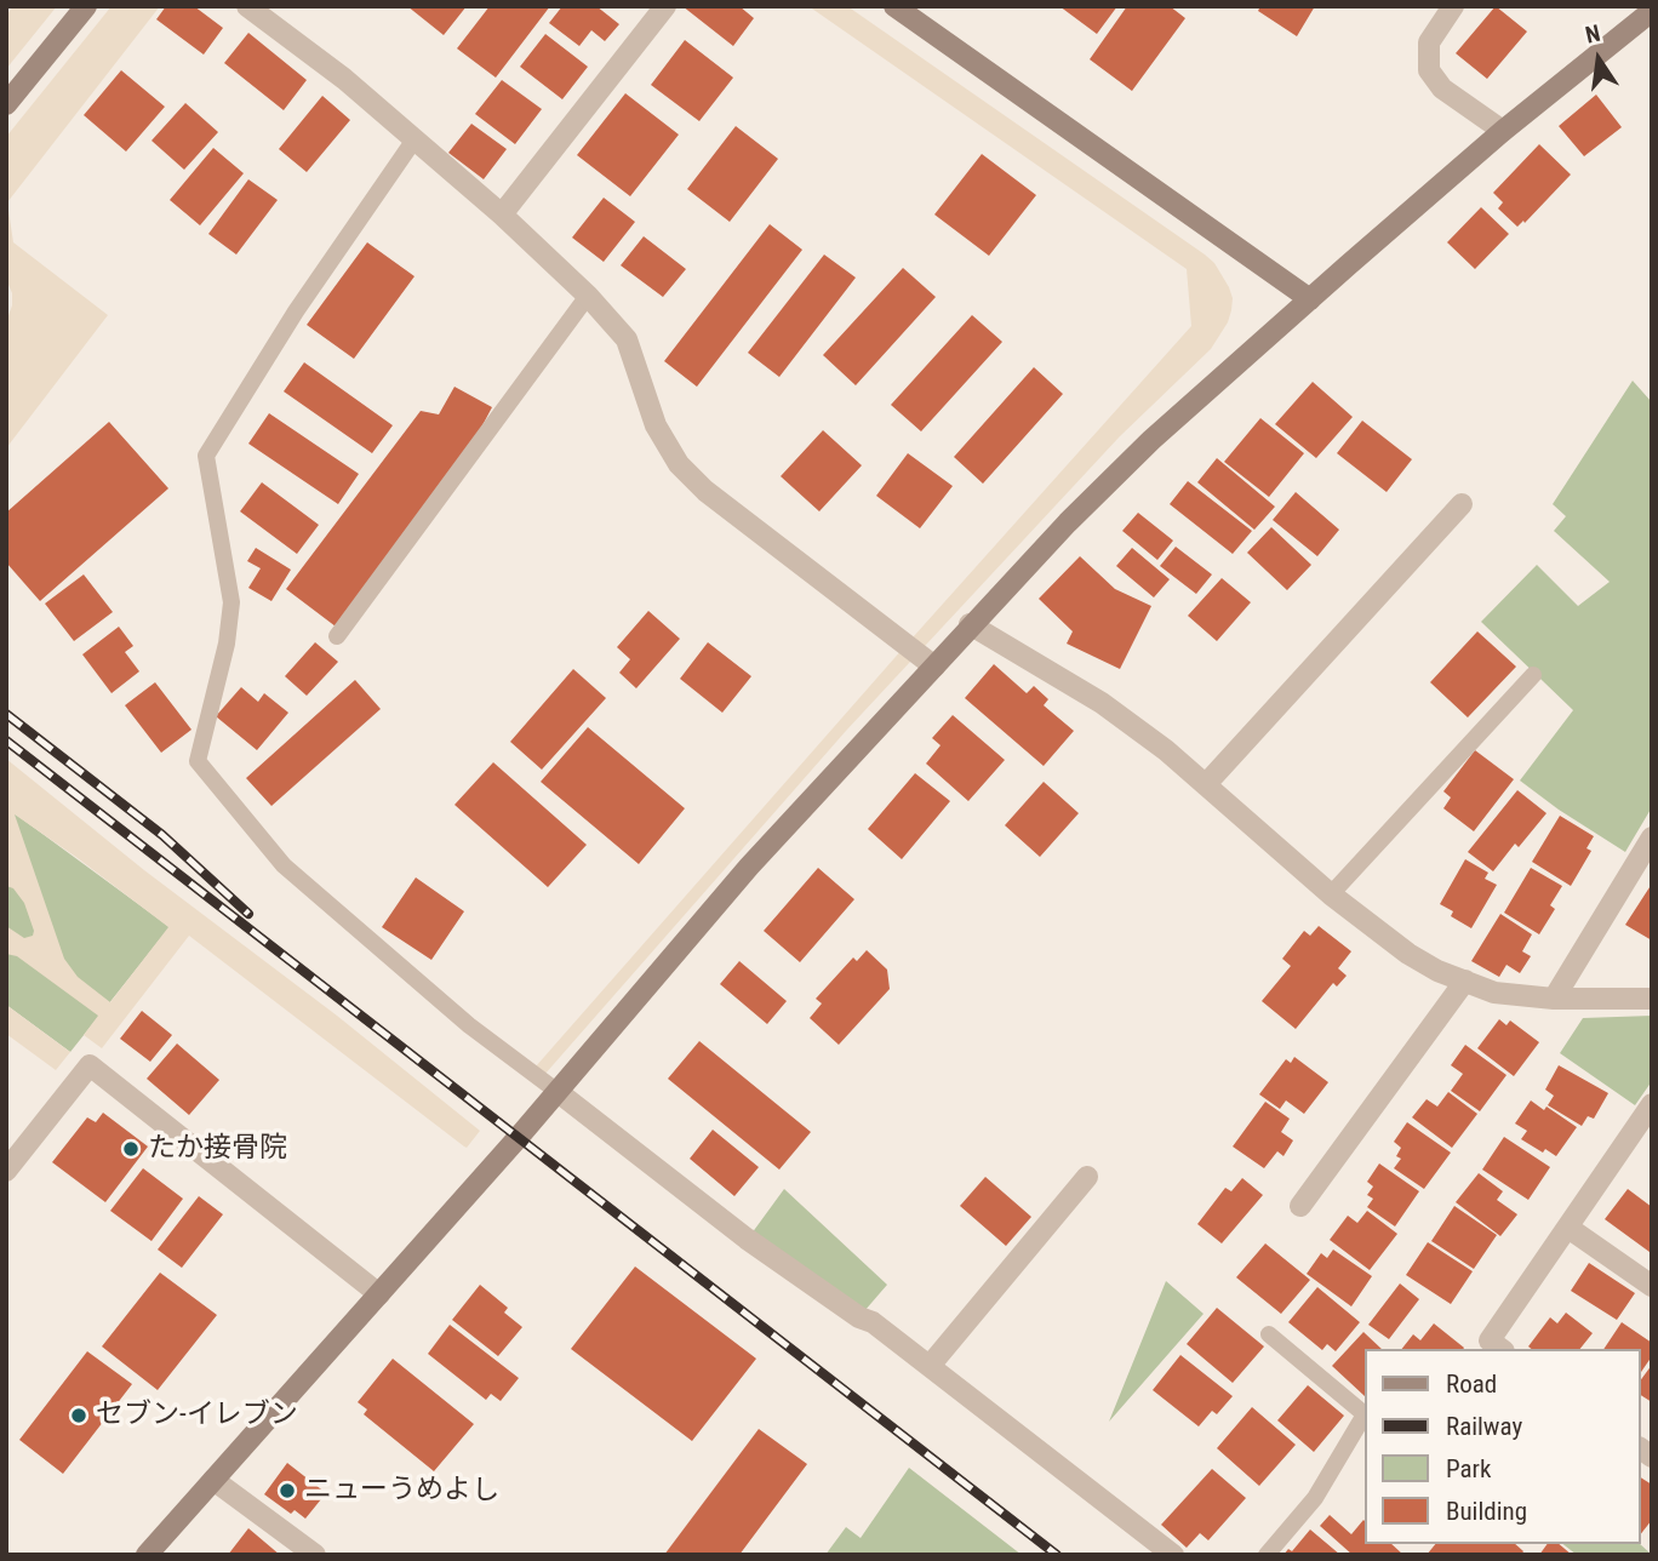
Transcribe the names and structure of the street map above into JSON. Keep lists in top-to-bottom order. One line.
{"places":["たか接骨院","セブン-イレブン","ニューうめよし"],"legend":["Road","Railway","Park","Building"],"north":"top"}
